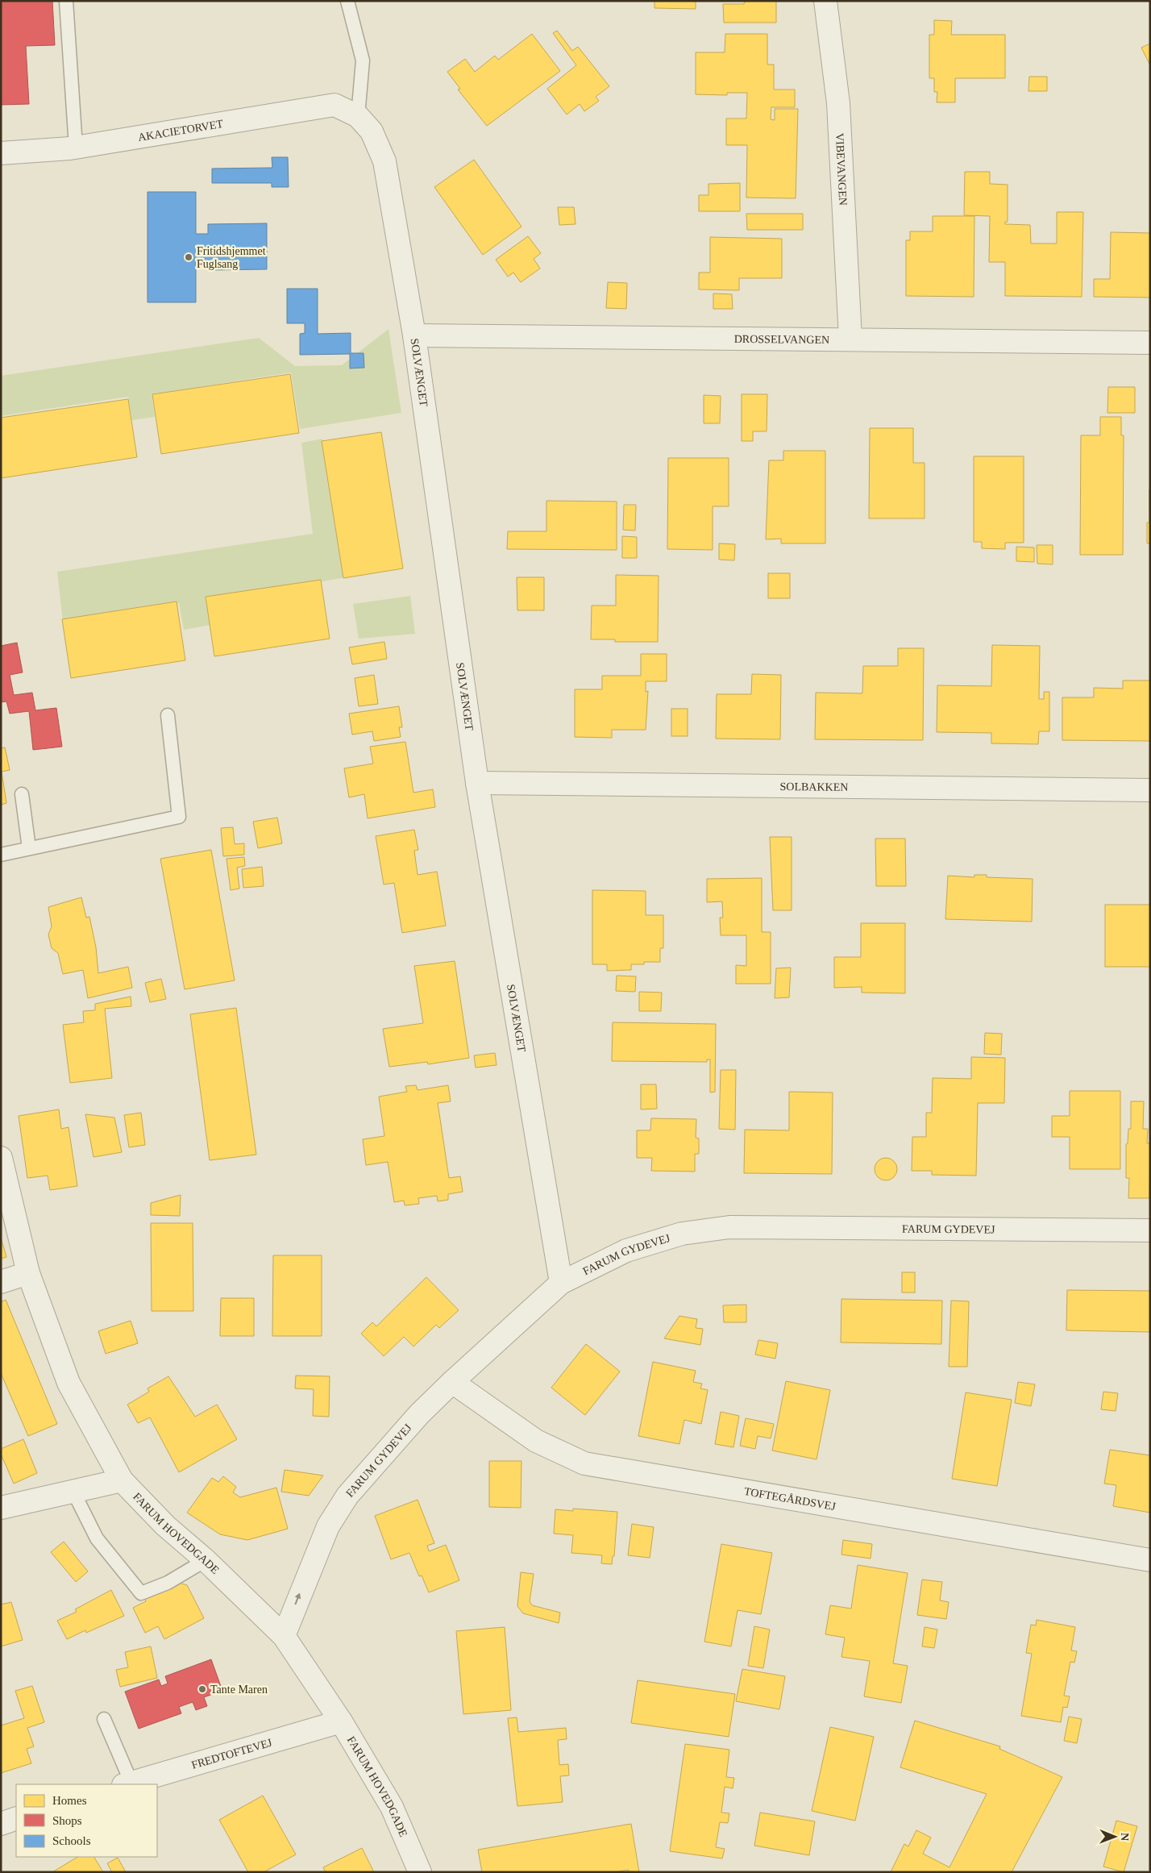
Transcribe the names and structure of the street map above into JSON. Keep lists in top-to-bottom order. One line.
{"streets":{"street":["AKACIETORVET","VIBEVANGEN","DROSSELVANGEN","SOLVÆNGET","SOLBAKKEN","FARUM GYDEVEJ","TOFTEGÅRDSVEJ","FARUM HOVEDGADE","FREDTOFTEVEJ"]},"crossings":[["AKACIETORVET","SOLVÆNGET"],["VIBEVANGEN","DROSSELVANGEN"],["DROSSELVANGEN","SOLVÆNGET"],["SOLVÆNGET","SOLBAKKEN"],["SOLVÆNGET","FARUM GYDEVEJ"],["FARUM GYDEVEJ","TOFTEGÅRDSVEJ"],["FARUM GYDEVEJ","FARUM HOVEDGADE"],["FARUM HOVEDGADE","FREDTOFTEVEJ"]],"places":["Fritidshjemmet Fuglsang","Tante Maren"],"legend":["Homes","Shops","Schools"],"north":"right"}
